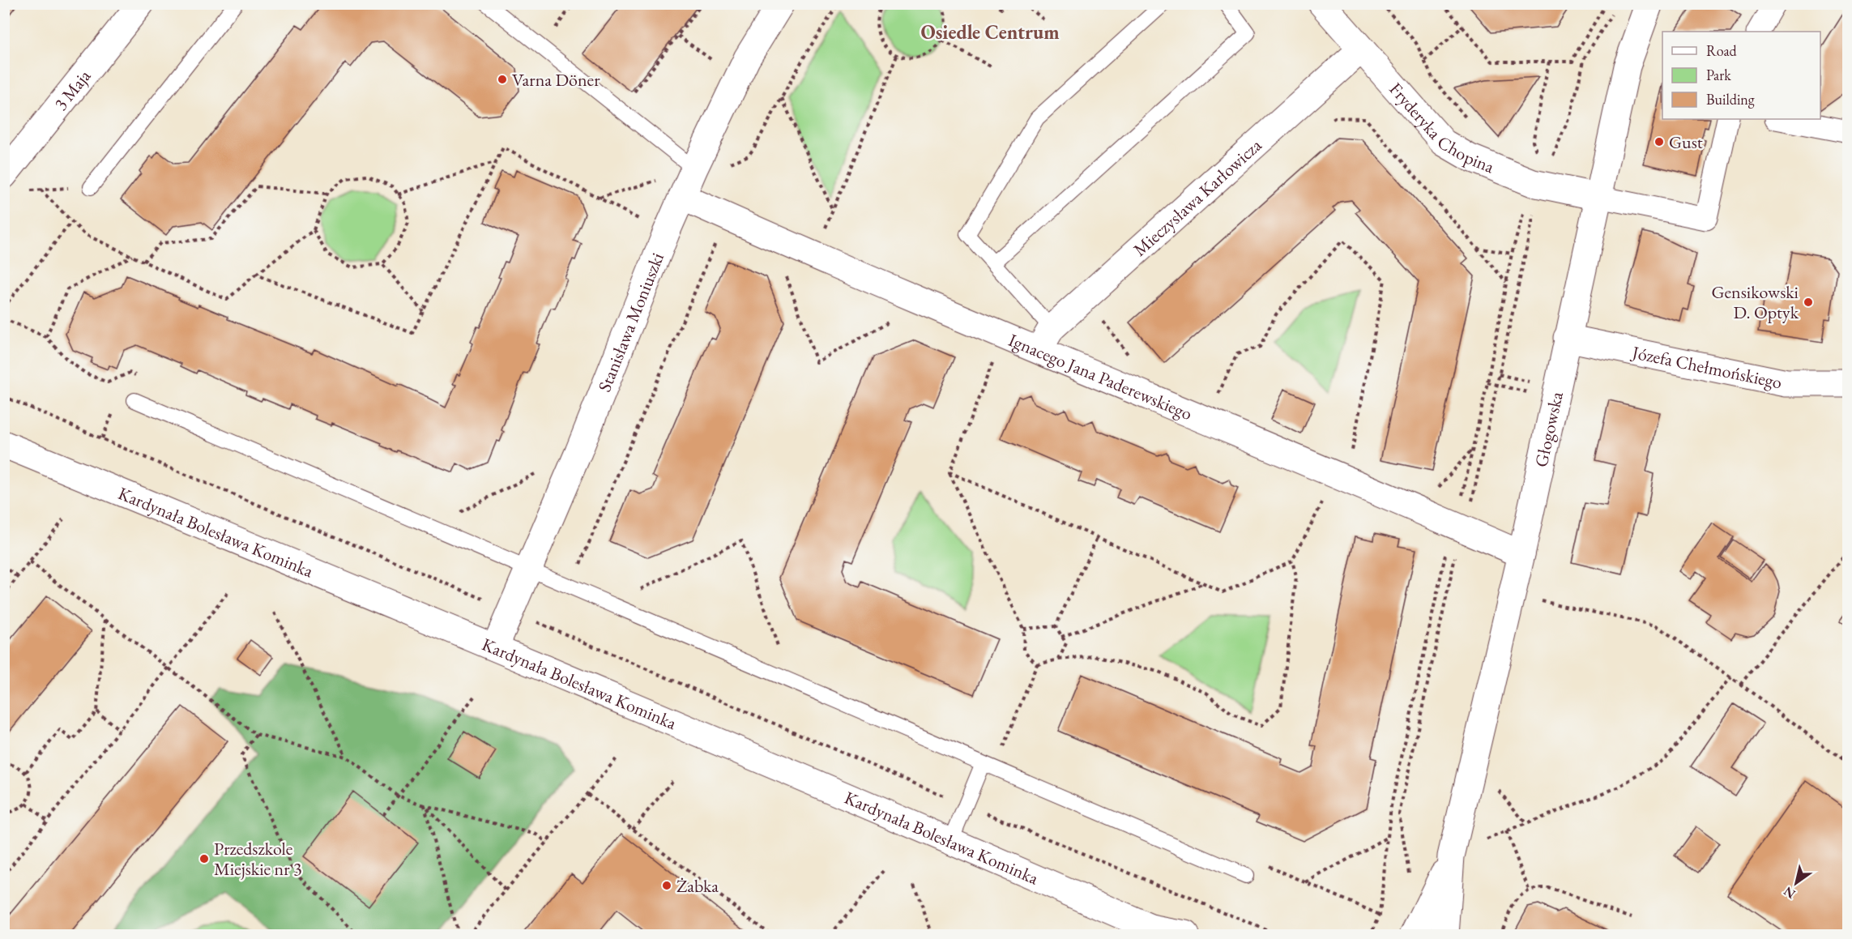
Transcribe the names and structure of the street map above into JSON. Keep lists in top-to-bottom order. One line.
{"streets":{"street":["3 Maja","Fryderyka Chopina","Mieczysława Karłowicza","Stanisława Moniuszki","Józefa Chełmońskiego","Ignacego Jana Paderewskiego","Głogowska","Kardynała Bolesława Kominka"]},"crossings":[["Fryderyka Chopina","Mieczysława Karłowicza"],["Fryderyka Chopina","Głogowska"],["Mieczysława Karłowicza","Ignacego Jana Paderewskiego"],["Stanisława Moniuszki","Ignacego Jana Paderewskiego"],["Stanisława Moniuszki","Kardynała Bolesława Kominka"],["Józefa Chełmońskiego","Głogowska"],["Ignacego Jana Paderewskiego","Głogowska"]],"districts":["Osiedle Centrum"],"places":["Varna Döner","Gust","Gensikowski D. Optyk","Przedszkole Miejskie nr 3","Żabka"],"legend":["Road","Park","Building"],"north":"bottom left"}
